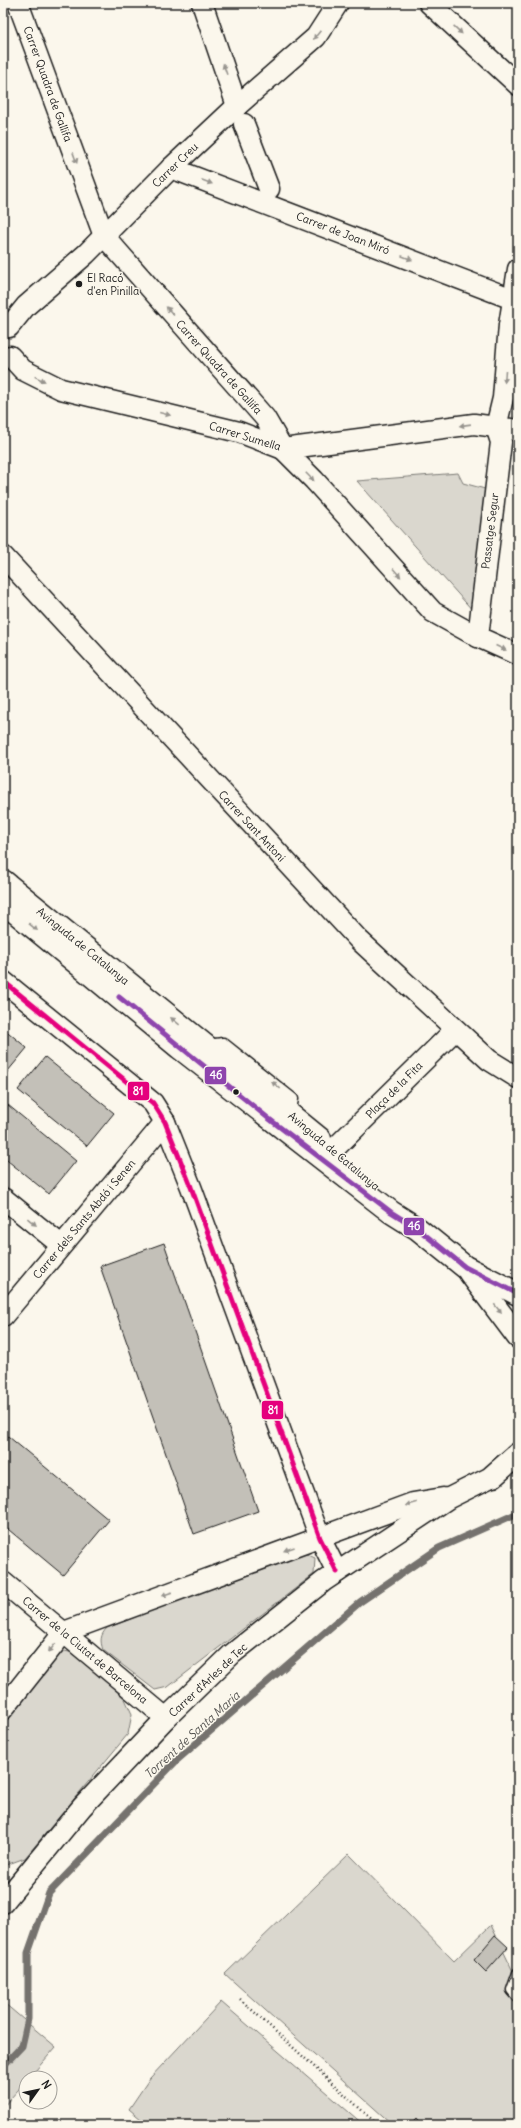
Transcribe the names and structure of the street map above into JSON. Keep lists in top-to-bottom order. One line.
{"streets":{"main road":["Avinguda de Catalunya"],"street":["Carrer Quadra de Gallifa","Carrer Creu","Carrer de Joan Miró","Carrer Sumella","Passatge Segur","Carrer Sant Antoni","Plaça de la Fita","Carrer dels Sants Abdó i Senen","Carrer de la Ciutat de Barcelona","Carrer d'Arles de Tec"]},"crossings":[["Carrer Quadra de Gallifa","Carrer Creu"],["Carrer Quadra de Gallifa","Carrer Sumella"],["Carrer Quadra de Gallifa","Passatge Segur"],["Carrer Creu","Carrer de Joan Miró"],["Carrer Sumella","Passatge Segur"],["Carrer Sant Antoni","Plaça de la Fita"],["Avinguda de Catalunya","Plaça de la Fita"],["Carrer de la Ciutat de Barcelona","Carrer d'Arles de Tec"]],"one_way":["Carrer de Joan Miró"],"water":["Torrent de Santa Maria"],"places":["El Racó d'en Pinilla"],"lines":["transit line 81","transit line 46"],"north":"top right"}
